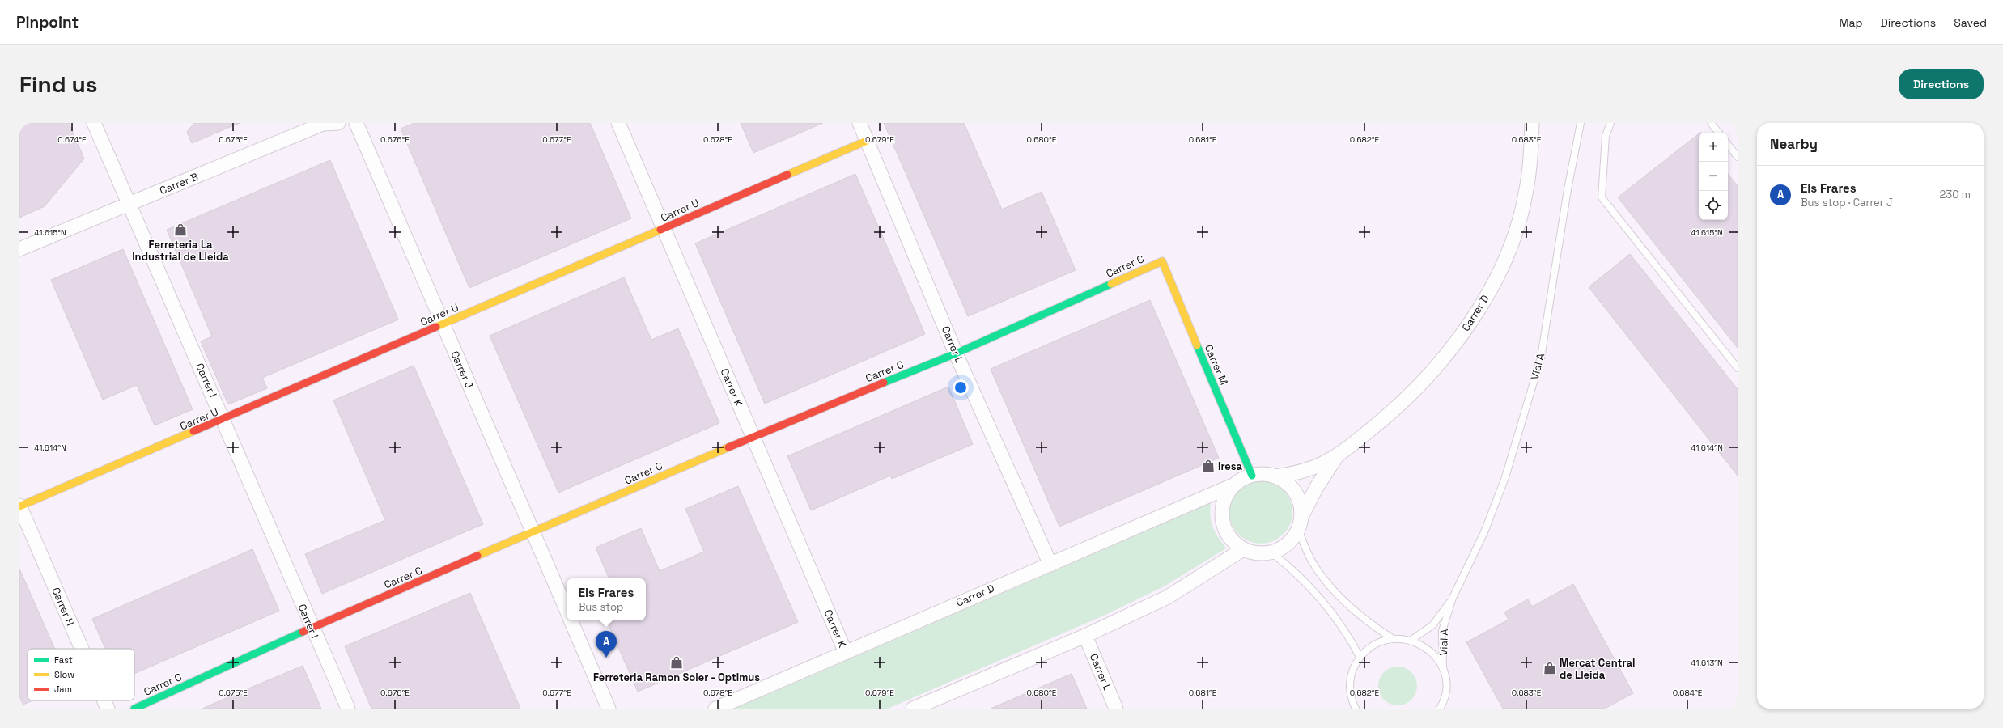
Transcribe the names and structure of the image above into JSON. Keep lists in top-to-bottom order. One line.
{"streets":{"street":["Carrer B","Carrer U","Carrer C","Carrer D","Carrer L","Carrer M","Carrer J","Carrer I","Carrer K","Carrer H"],"lane":["Vial A"]},"crossings":[["Carrer B","Carrer I"],["Carrer U","Carrer L"],["Carrer U","Carrer J"],["Carrer U","Carrer I"],["Carrer U","Carrer K"],["Carrer U","Carrer H"],["Carrer C","Carrer L"],["Carrer C","Carrer M"],["Carrer C","Carrer J"],["Carrer C","Carrer I"],["Carrer C","Carrer K"],["Carrer D","Carrer L"],["Carrer D","Carrer M"],["Carrer D","Carrer K"]],"places":{"shop":["Ferreteria La Industrial de Lleida","Iresa","Ferreteria Ramon Soler - Optimus","Mercat Central de Lleida"]},"legend":["Fast","Slow","Jam"],"page":{"header":"Pinpoint","nav":["Map","Directions","Saved"],"buttons":"Directions","title":"Find us","heading":"Nearby","map_buttons":["+","−"],"list":[{"mark":"A","name":"Els Frares","note":"Bus stop · Carrer J","value":"230 m"}],"popup":["Els Frares","Bus stop"],"pins":"A"},"coordinates":["0.674°E","0.675°E","0.676°E","0.677°E","0.678°E","0.679°E","0.680°E","0.681°E","0.682°E","0.683°E","41.615°N","41.614°N","41.613°N","0.684°E"]}
